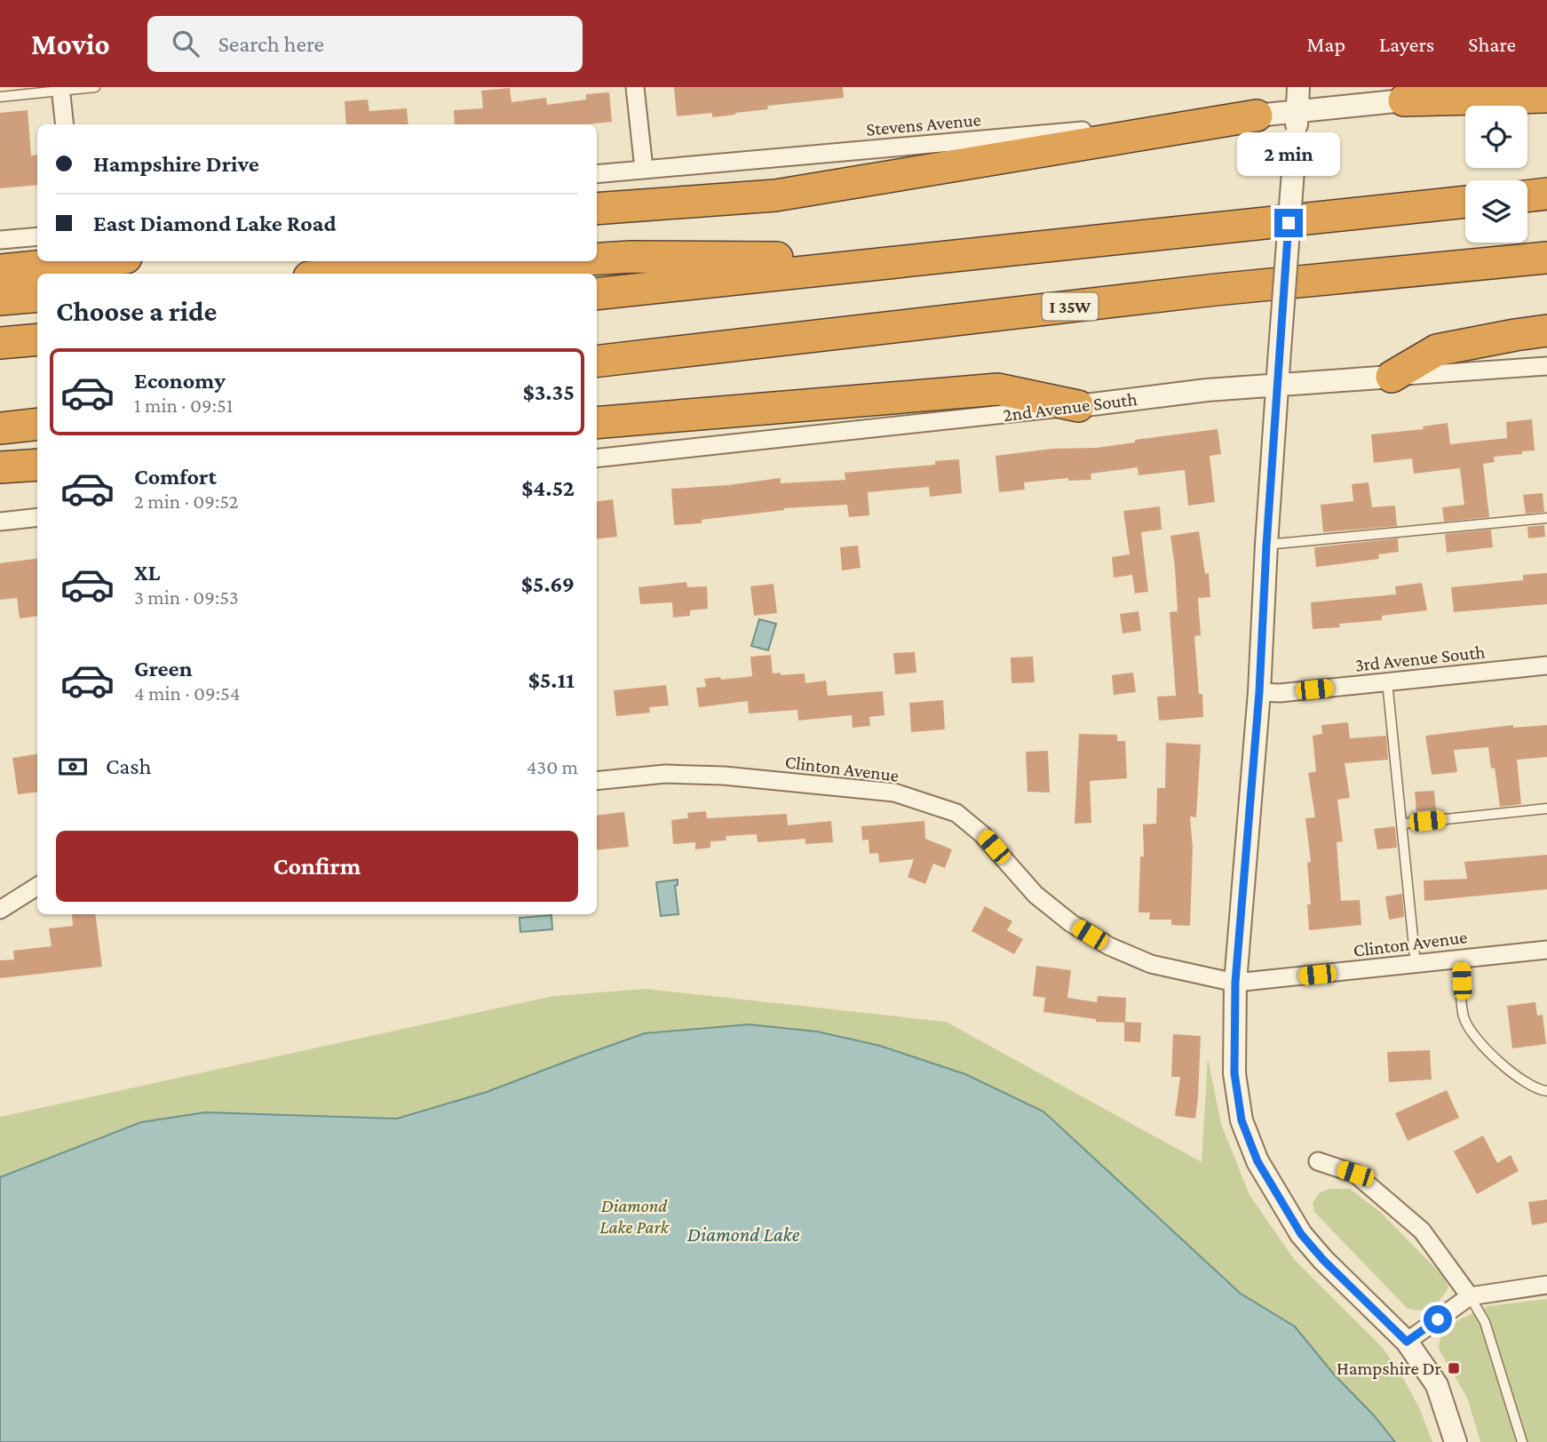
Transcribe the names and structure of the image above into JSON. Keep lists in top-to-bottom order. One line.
{"streets":{"highway":["I 35W"],"street":["Stevens Avenue","2nd Avenue South","3rd Avenue South","Clinton Avenue"]},"water":["Diamond Lake"],"parks":["Diamond Lake Park"],"places":{"transit":["Hampshire Dr"]},"page":{"header":"Movio","search":"Search here","nav":["Map","Layers","Share"],"banner":["Hampshire Drive","East Diamond Lake Road"],"bubble":"2 min","heading":"Choose a ride","list":[{"name":"Economy","note":"1 min · 09:51","value":"$3.35"},{"name":"Comfort","note":"2 min · 09:52","value":"$4.52"},{"name":"XL","note":"3 min · 09:53","value":"$5.69"},{"name":"Green","note":"4 min · 09:54","value":"$5.11"}],"pay":["Cash","430 m"],"buttons":"Confirm"}}
